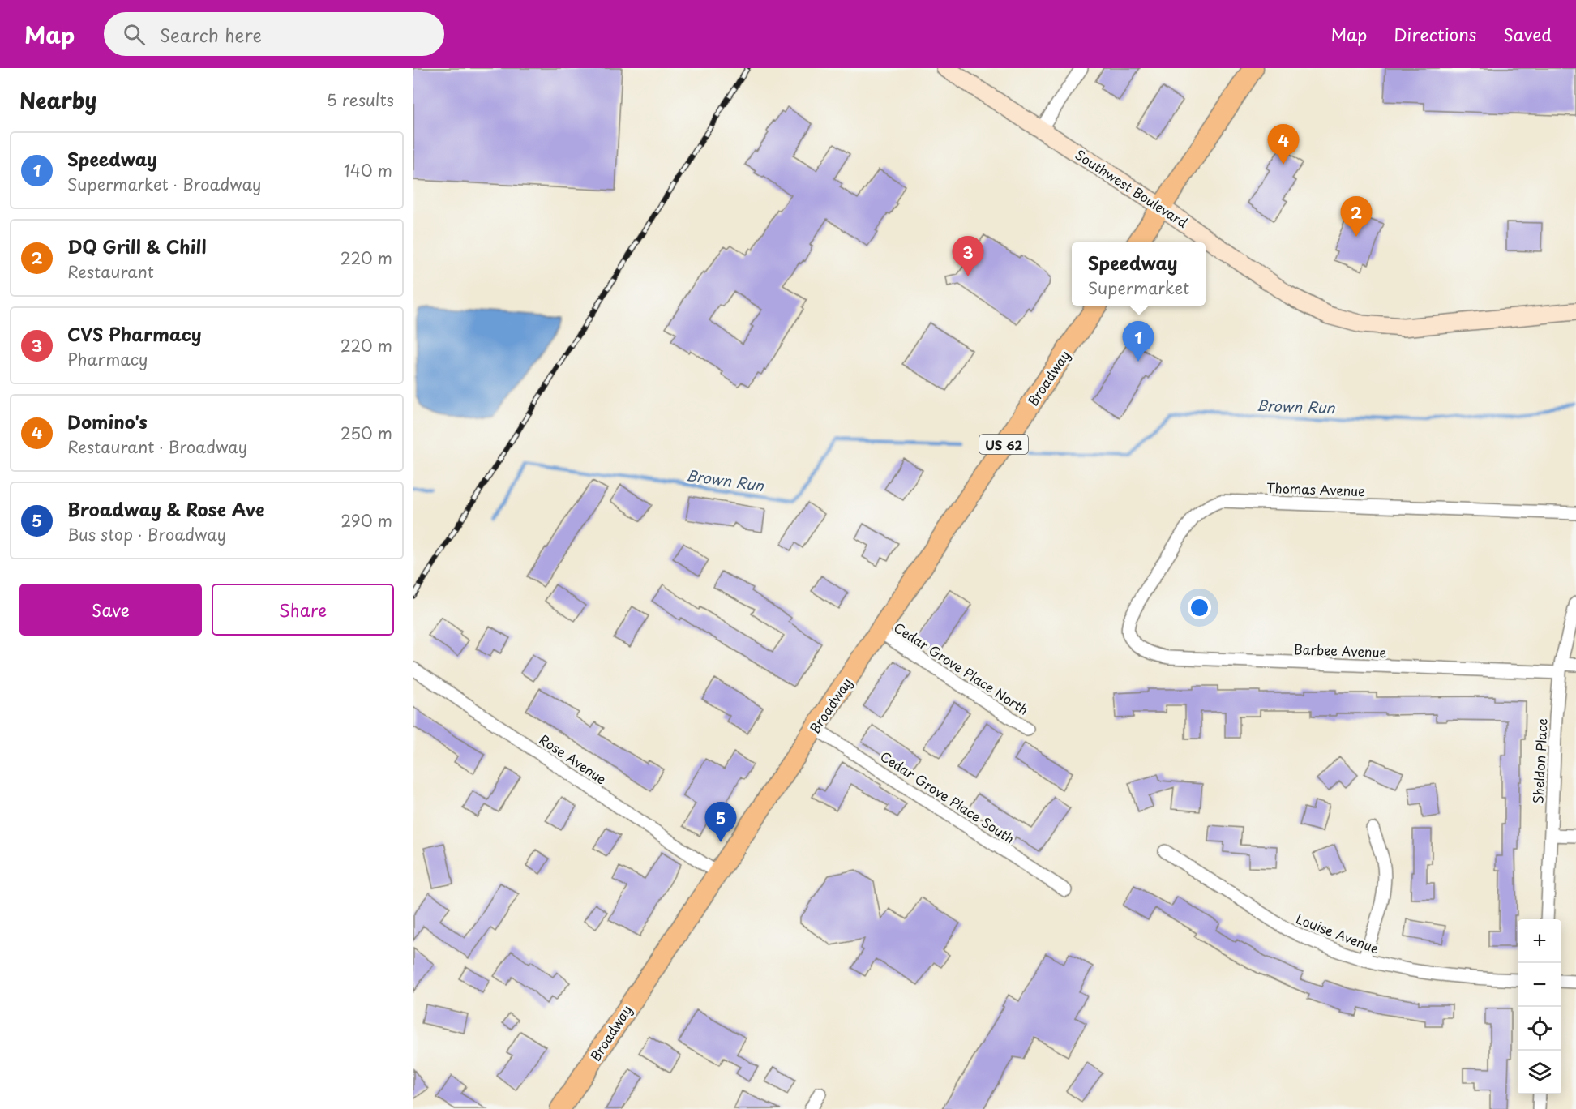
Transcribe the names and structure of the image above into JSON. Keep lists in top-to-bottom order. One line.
{"streets":{"main road":["Broadway","US 62"],"street":["Southwest Boulevard","Thomas Avenue","Barbee Avenue","Cedar Grove Place North","Rose Avenue","Sheldon Place","Cedar Grove Place South","Louise Avenue"]},"crossings":[["Broadway","Cedar Grove Place North"],["Broadway","Rose Avenue"],["Broadway","Cedar Grove Place South"],["Thomas Avenue","Barbee Avenue"],["Barbee Avenue","Sheldon Place"]],"water":["Brown Run"],"page":{"header":"Map","search":"Search here","nav":["Map","Directions","Saved"],"heading":["Nearby","5 results"],"pins":["4","2","3","1","5"],"list":[{"mark":"1","name":"Speedway","note":"Supermarket · Broadway","value":"140 m"},{"mark":"2","name":"DQ Grill & Chill","note":"Restaurant","value":"220 m"},{"mark":"3","name":"CVS Pharmacy","note":"Pharmacy","value":"220 m"},{"mark":"4","name":"Domino's","note":"Restaurant · Broadway","value":"250 m"},{"mark":"5","name":"Broadway & Rose Ave","note":"Bus stop · Broadway","value":"290 m"}],"popup":["Speedway","Supermarket"],"buttons":["Save","Share"],"map_buttons":["+","−"]}}
